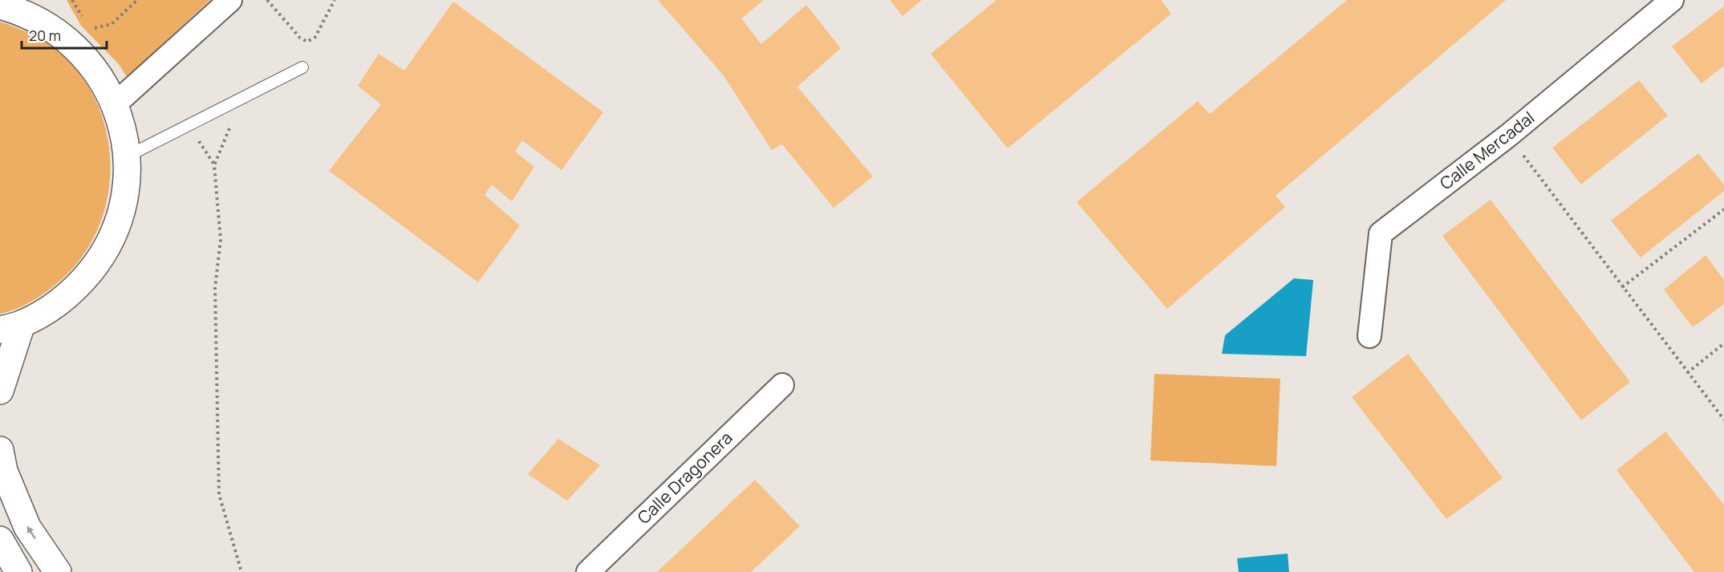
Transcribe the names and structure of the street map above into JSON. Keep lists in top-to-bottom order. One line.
{"streets":{"street":["Calle Mercadal","Calle Dragonera"]},"scale_bar":"20 m"}
